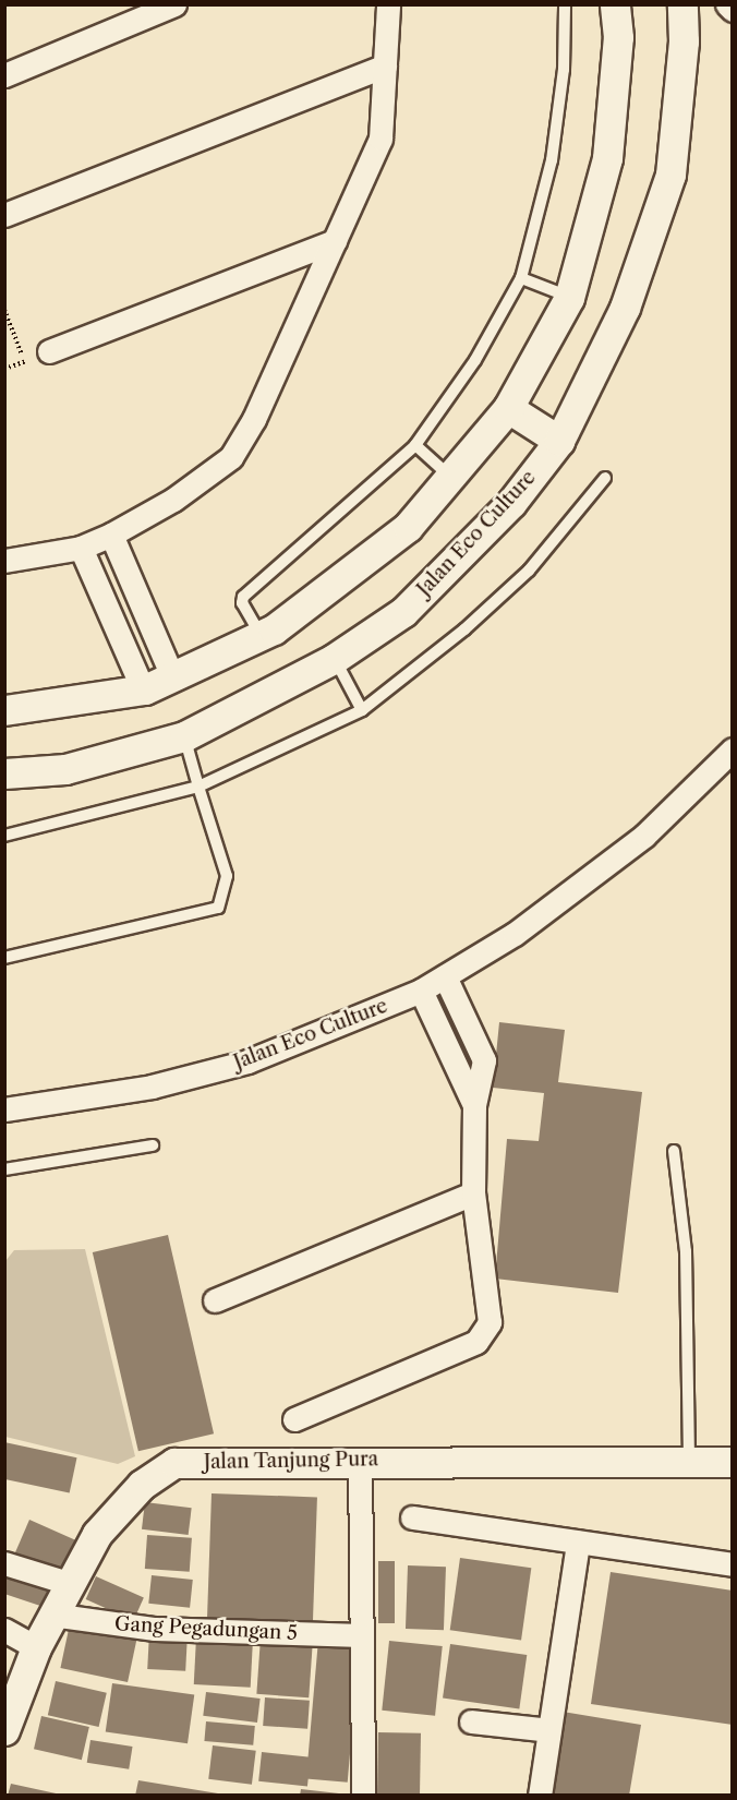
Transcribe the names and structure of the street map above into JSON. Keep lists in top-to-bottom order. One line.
{"streets":{"street":["Jalan Eco Culture","Jalan Tanjung Pura","Gang Pegadungan 5"]},"crossings":[["Jalan Tanjung Pura","Gang Pegadungan 5"]]}
